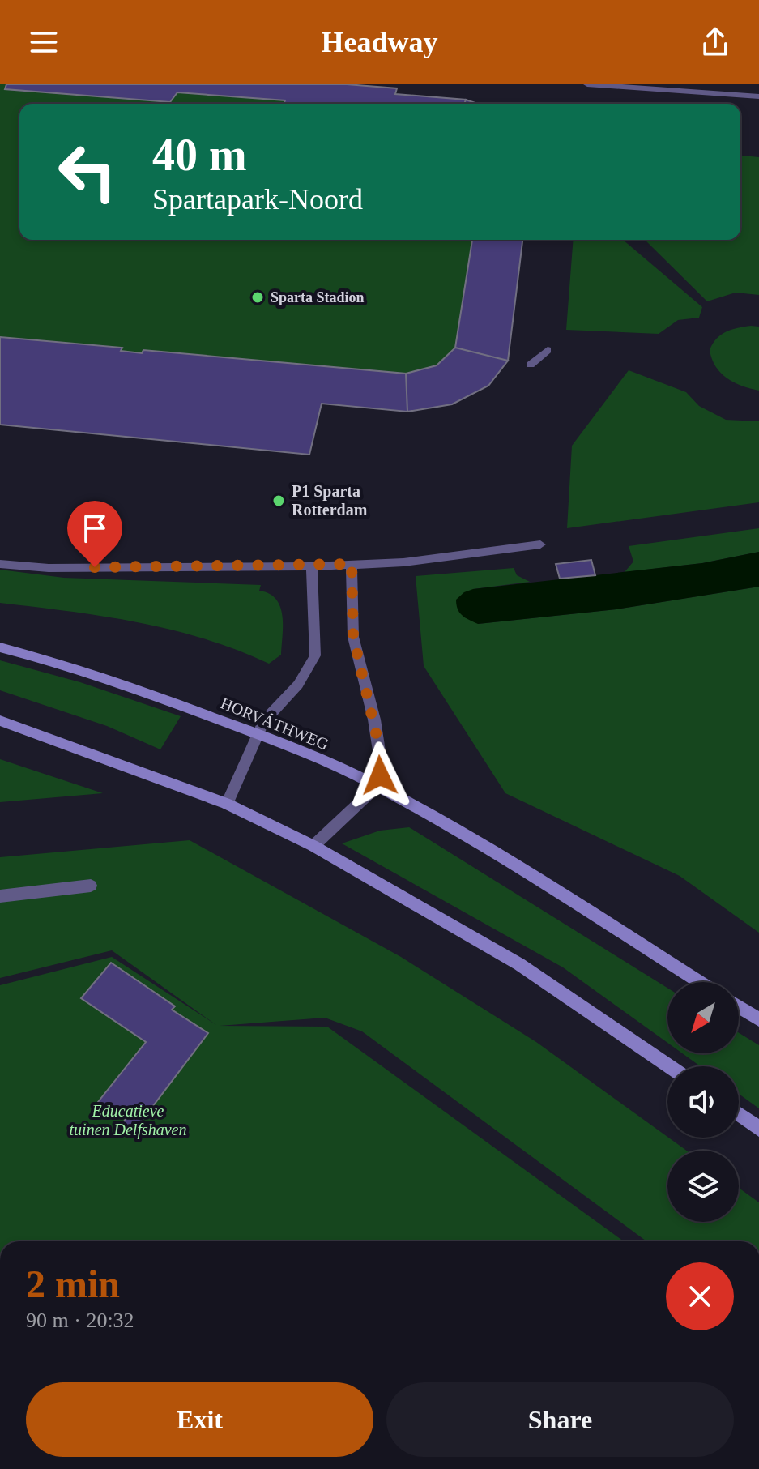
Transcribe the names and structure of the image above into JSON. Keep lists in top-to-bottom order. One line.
{"streets":{"main road":["HORVÁTHWEG"]},"parks":["Educatieve tuinen Delfshaven"],"places":["Sparta Stadion","P1 Sparta Rotterdam"],"north":"bottom left","page":{"header":"Headway","turn":["40 m","Spartapark-Noord"],"heading":["2 min","90 m · 20:32"],"buttons":["Exit","Share"]}}
